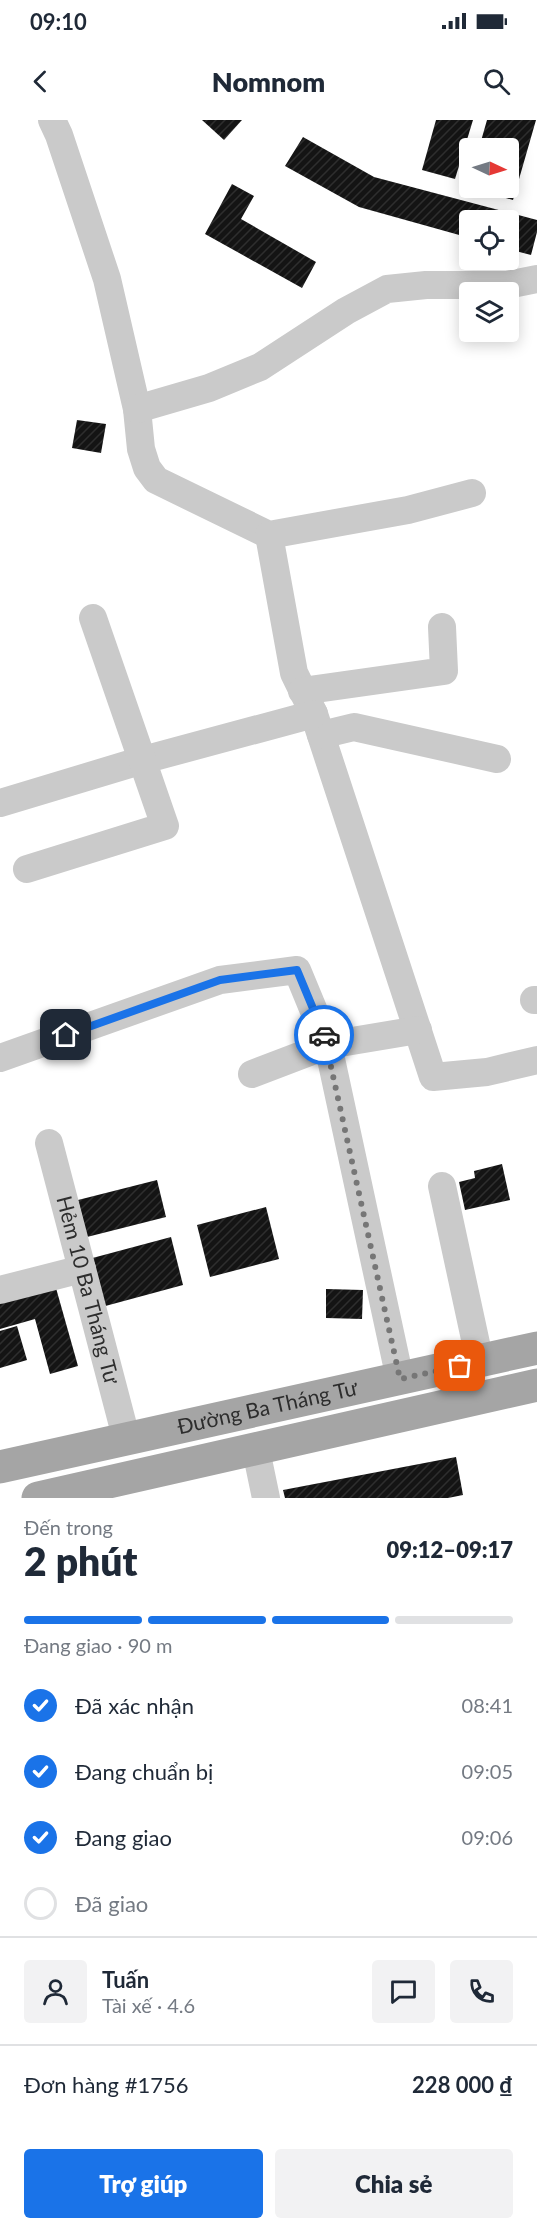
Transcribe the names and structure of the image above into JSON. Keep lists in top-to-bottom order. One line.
{"streets":{"main road":["Đường Ba Tháng Tư"],"street":["Hẻm 10 Ba Tháng Tư"]},"crossings":[["Hẻm 10 Ba Tháng Tư","Đường Ba Tháng Tư"]],"north":"right","page":{"status":"09:10","header":"Nomnom","heading":["2 phút","Đến trong","09:12–09:17"],"panel":["Tuấn","Tài xế · 4.6","Đơn hàng #1756","228 000 ₫"],"bar":"Đang giao · 90 m","list":[["Đã xác nhận","08:41"],["Đang chuẩn bị","09:05"],["Đang giao","09:06"],"Đã giao"],"buttons":["Trợ giúp","Chia sẻ"]}}
